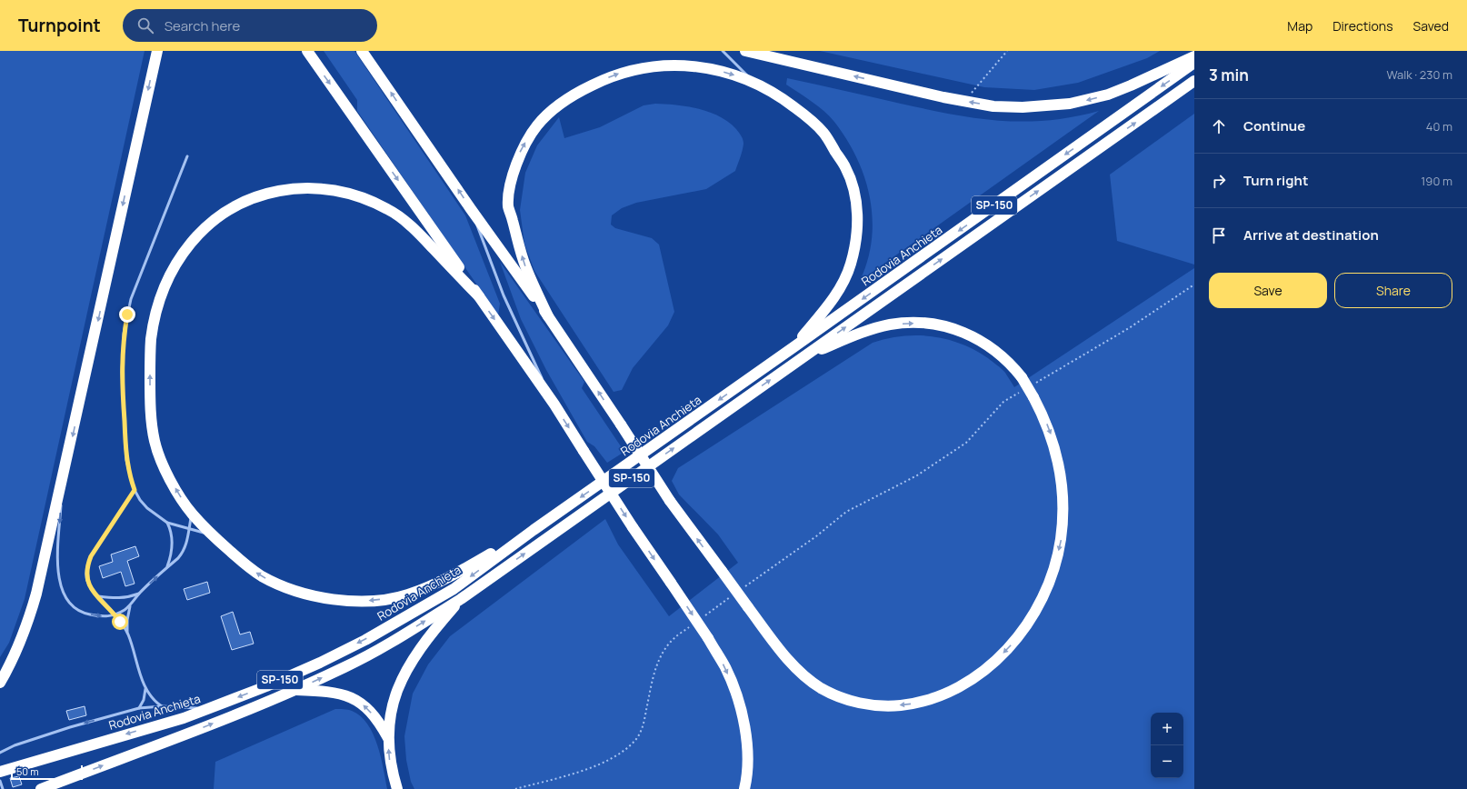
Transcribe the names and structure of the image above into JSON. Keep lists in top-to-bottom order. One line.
{"streets":{"highway":["SP-150","Rodovia Anchieta"]},"scale_bar":"50 m","page":{"header":"Turnpoint","search":"Search here","nav":["Map","Directions","Saved"],"heading":["3 min","Walk · 230 m"],"list":[["Continue","40 m"],["Turn right","190 m"],"Arrive at destination"],"buttons":["Save","Share"],"map_buttons":["+","−"],"scale":"50 m"}}
